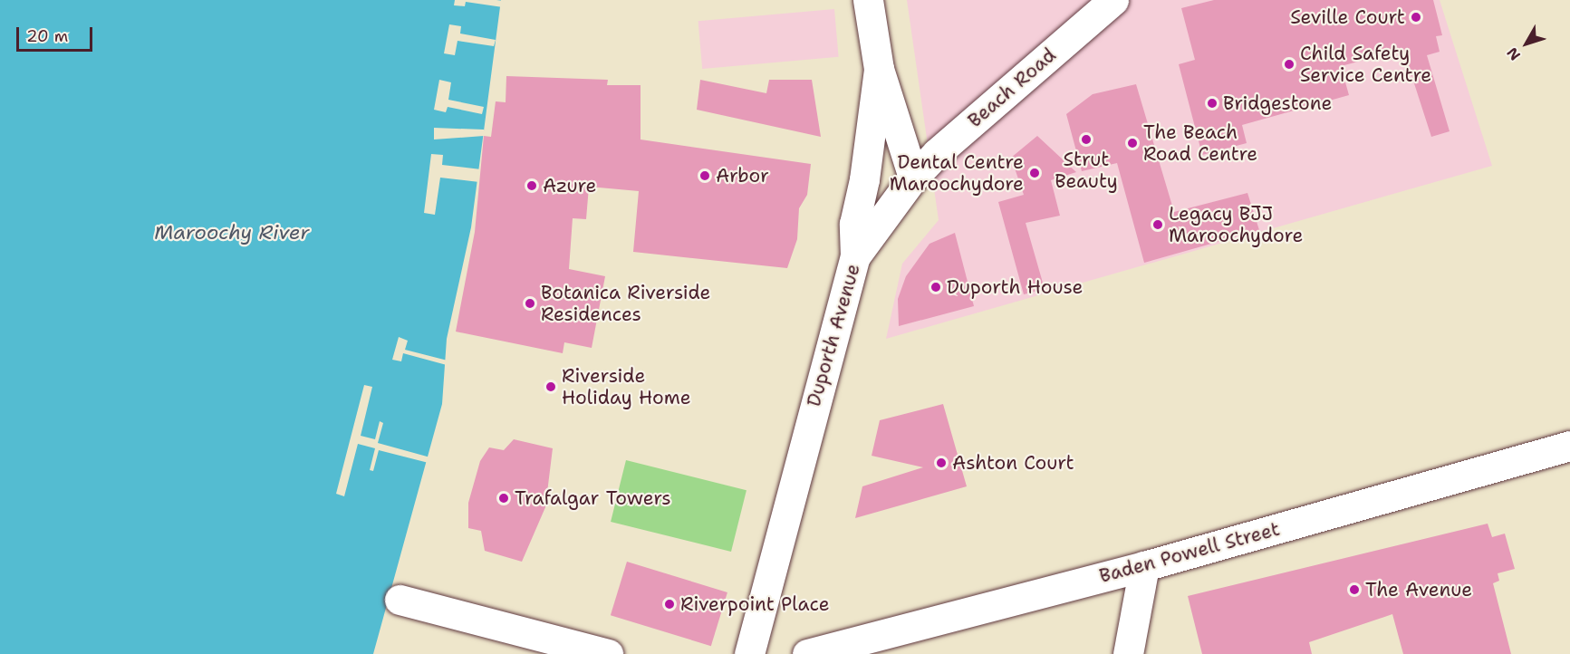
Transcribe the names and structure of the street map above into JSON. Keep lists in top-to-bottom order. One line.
{"streets":{"street":["Beach Road","Duporth Avenue","Baden Powell Street"]},"crossings":[["Beach Road","Duporth Avenue"]],"water":["Maroochy River"],"places":["Seville Court","Child Safety Service Centre","Bridgestone","Strut Beauty","The Beach Road Centre","Dental Centre Maroochydore","Arbor","Azure","Legacy BJJ Maroochydore","Duporth House","Botanica Riverside Residences","Riverside Holiday Home","Ashton Court","Trafalgar Towers","The Avenue","Riverpoint Place"],"scale_bar":"20 m","north":"bottom left"}
